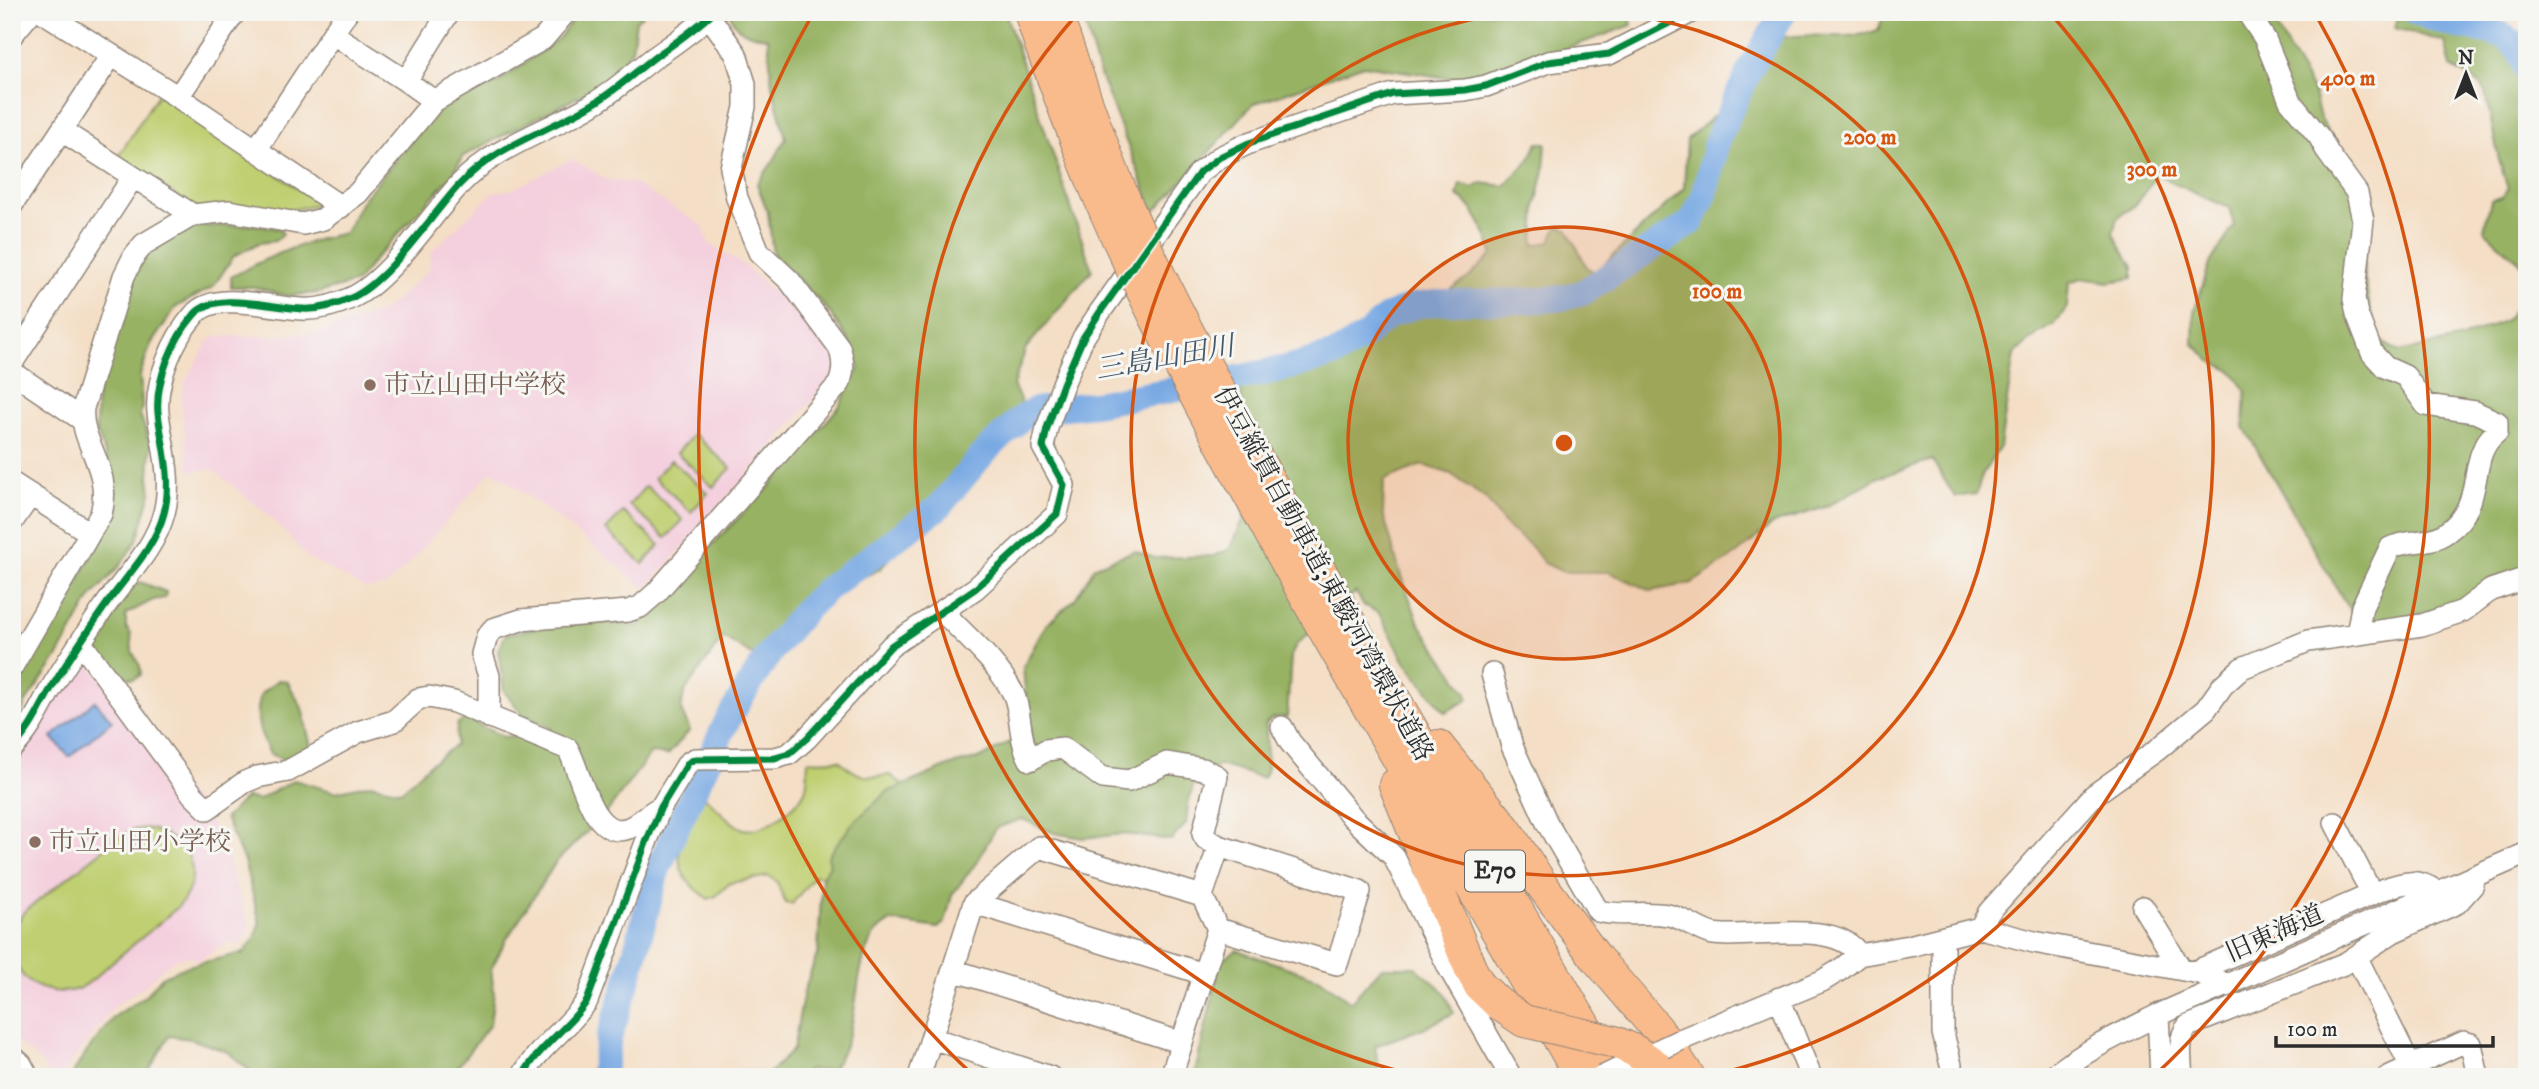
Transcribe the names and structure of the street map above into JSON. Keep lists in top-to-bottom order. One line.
{"streets":{"highway":["伊豆縦貫自動車道;東駿河湾環状道路","E70"],"street":["旧東海道"]},"water":["三島山田川"],"places":["市立山田中学校","市立山田小学校"],"scale_bar":"100 m","north":"top","rings":["400 m","200 m","300 m","100 m"]}
